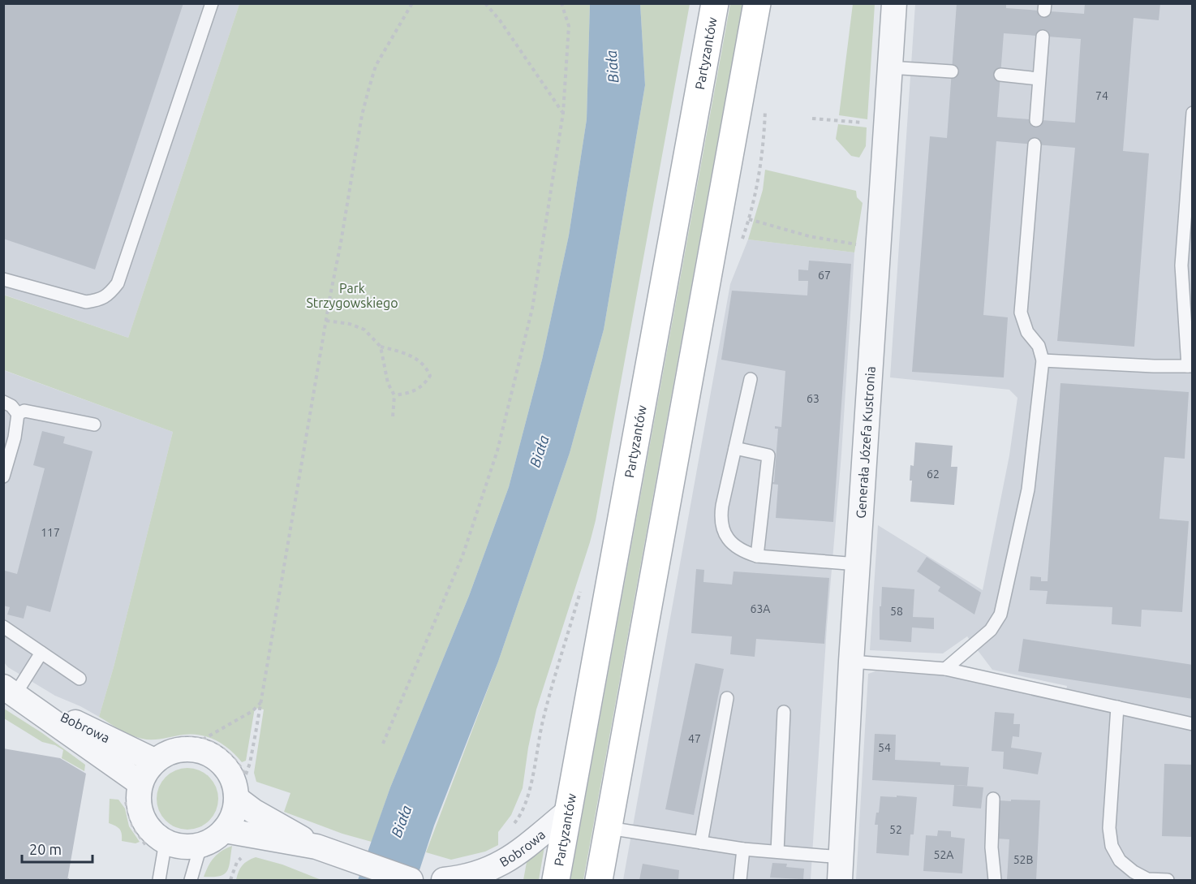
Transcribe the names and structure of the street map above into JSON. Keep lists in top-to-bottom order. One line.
{"streets":{"main road":["Partyzantów"],"street":["Generała Józefa Kustronia","Bobrowa"]},"crossings":[["Partyzantów","Bobrowa"]],"water":["Biała"],"parks":["Park Strzygowskiego"],"house_numbers":["74","67","63","62","117","63A","58","47","54","52","52A","52B"],"scale_bar":"20 m"}
